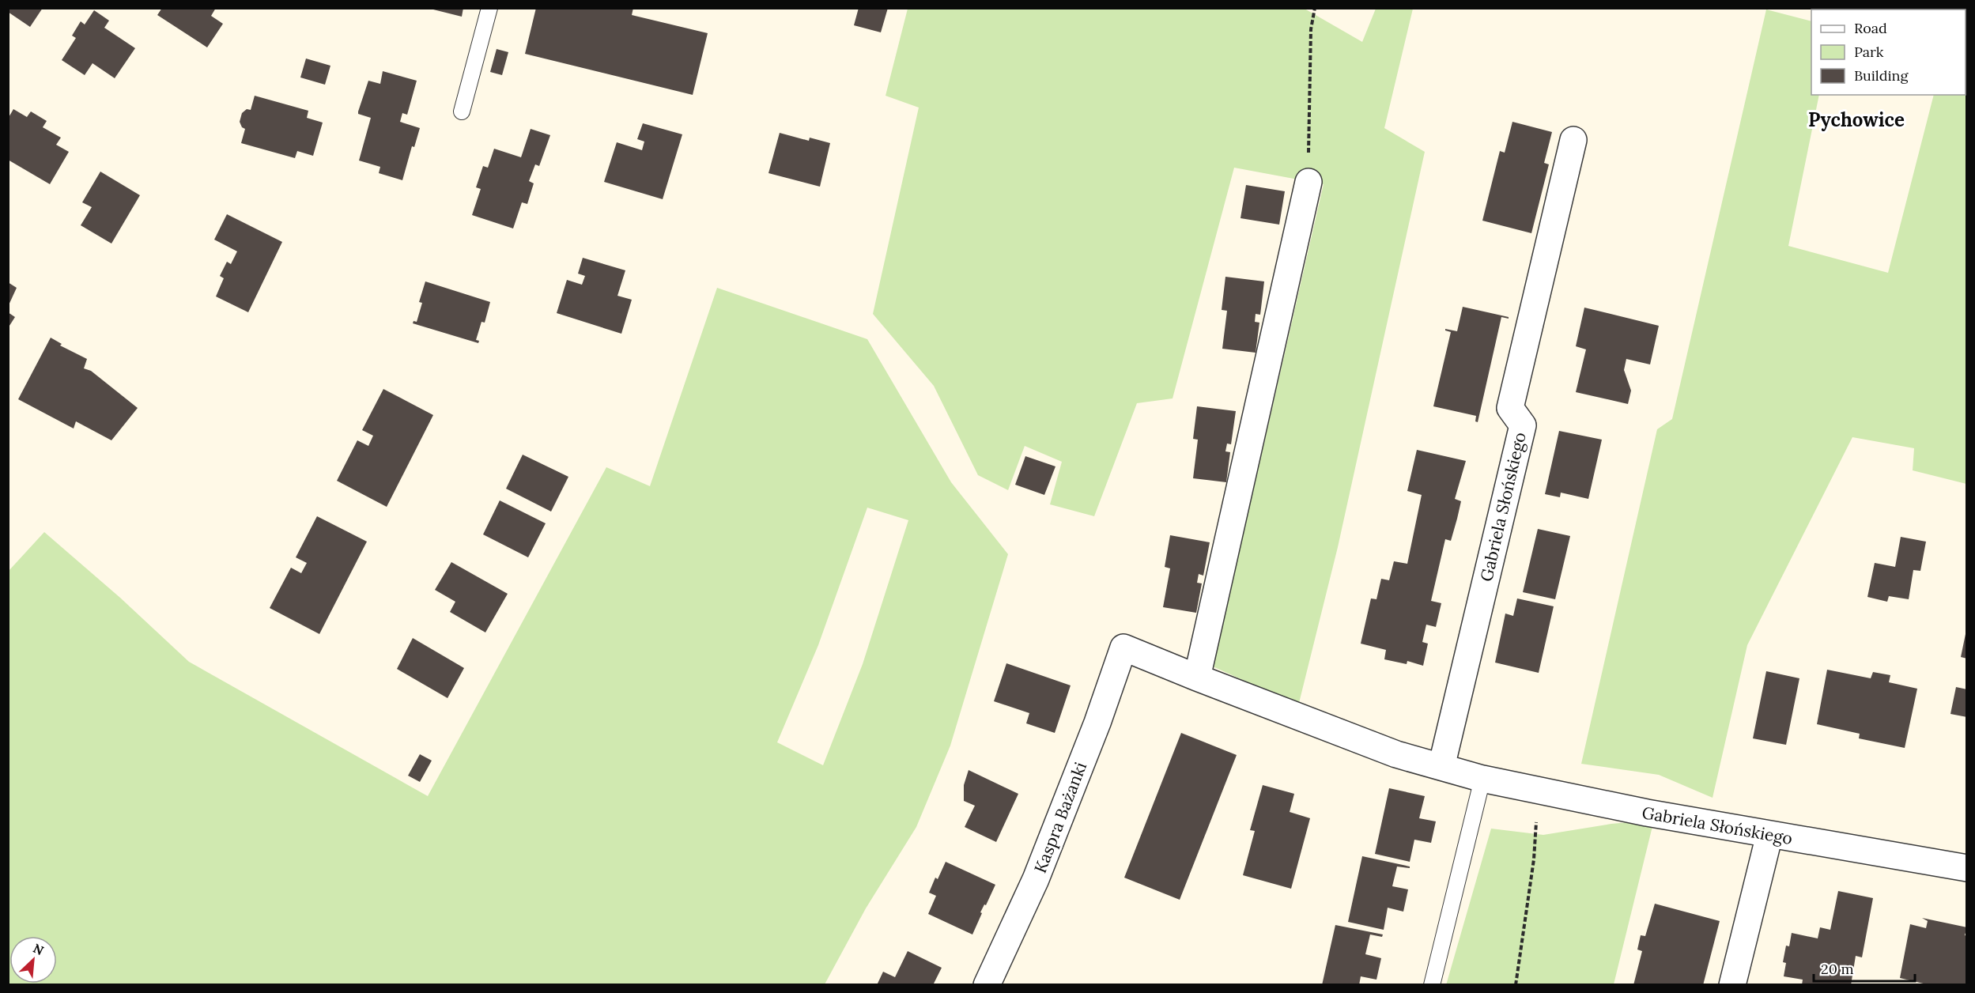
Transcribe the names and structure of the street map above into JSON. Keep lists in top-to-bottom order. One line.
{"streets":{"street":["Gabriela Słońskiego","Kaspra Bażanki"]},"crossings":[["Gabriela Słońskiego","Kaspra Bażanki"]],"districts":["Pychowice"],"legend":["Road","Park","Building"],"scale_bar":"20 m","north":"top right"}
